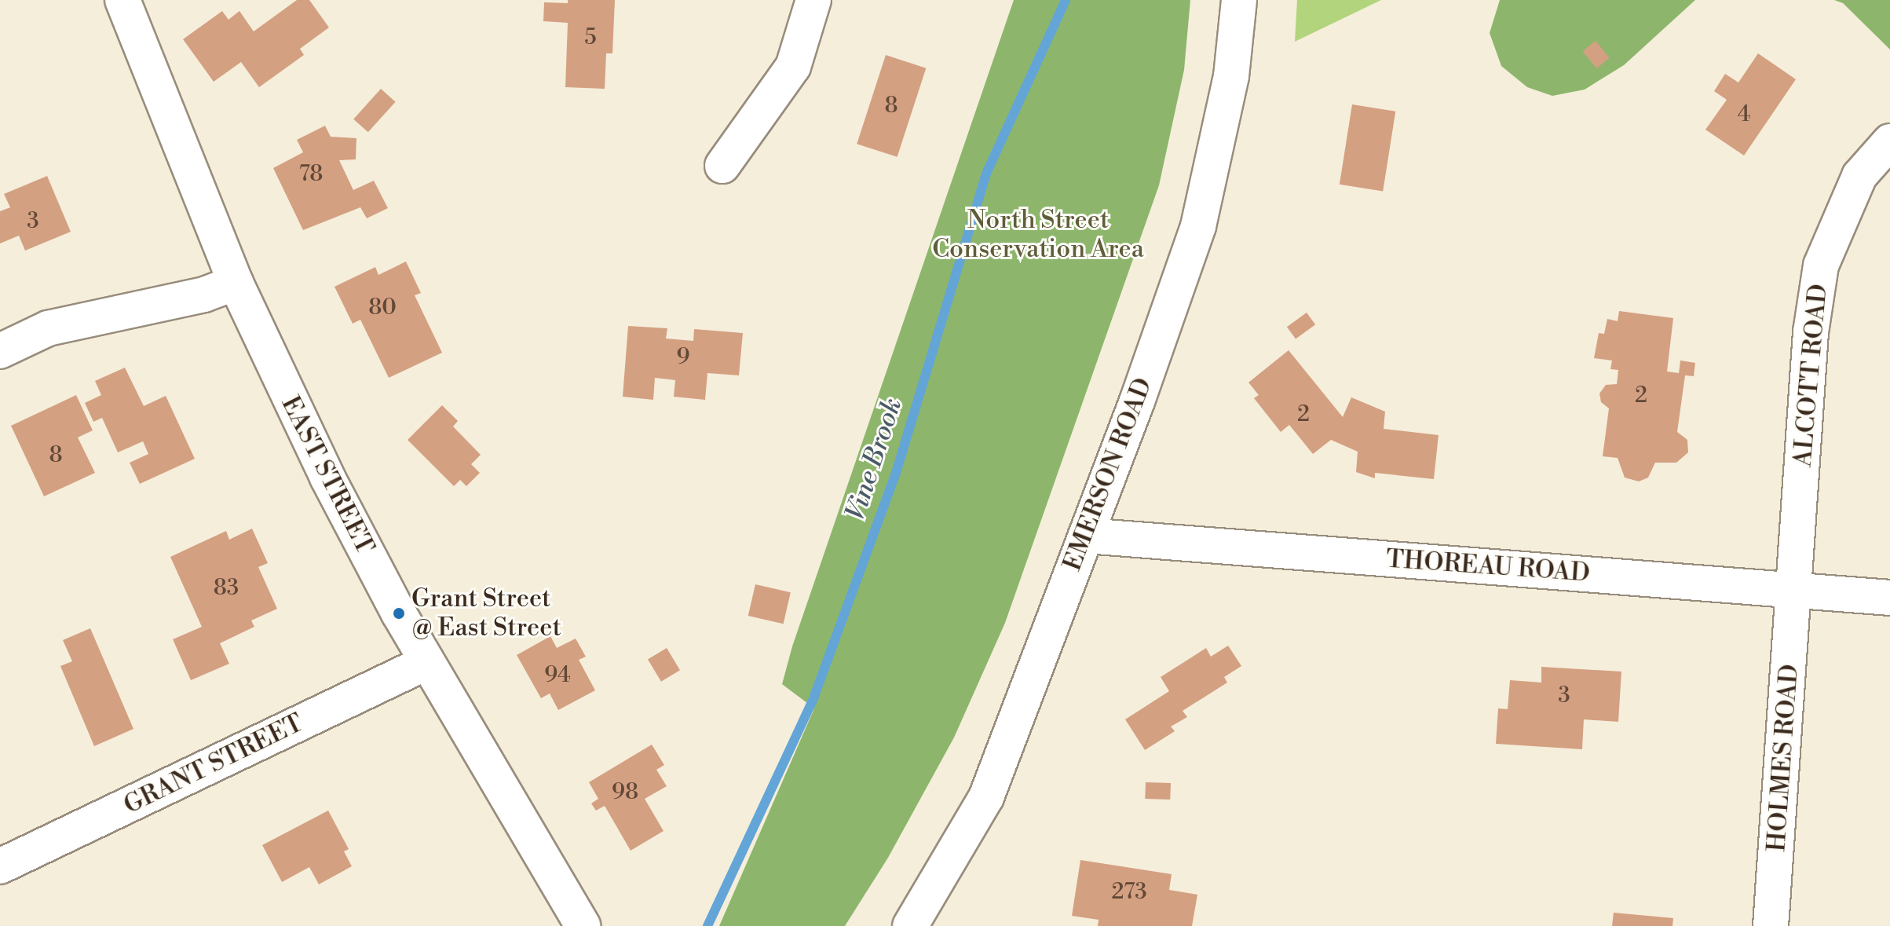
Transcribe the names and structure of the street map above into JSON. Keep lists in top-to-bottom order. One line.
{"streets":{"street":["ALCOTT ROAD","EMERSON ROAD","EAST STREET","THOREAU ROAD","HOLMES ROAD","GRANT STREET"]},"crossings":[["ALCOTT ROAD","THOREAU ROAD"],["ALCOTT ROAD","HOLMES ROAD"],["EMERSON ROAD","THOREAU ROAD"],["EAST STREET","GRANT STREET"],["THOREAU ROAD","HOLMES ROAD"]],"water":["Vine Brook"],"parks":["North Street Conservation Area"],"places":["Grant Street @ East Street"],"house_numbers":["5","8","4","78","3","80","9","2","2","8","83","94","3","98","273"]}
